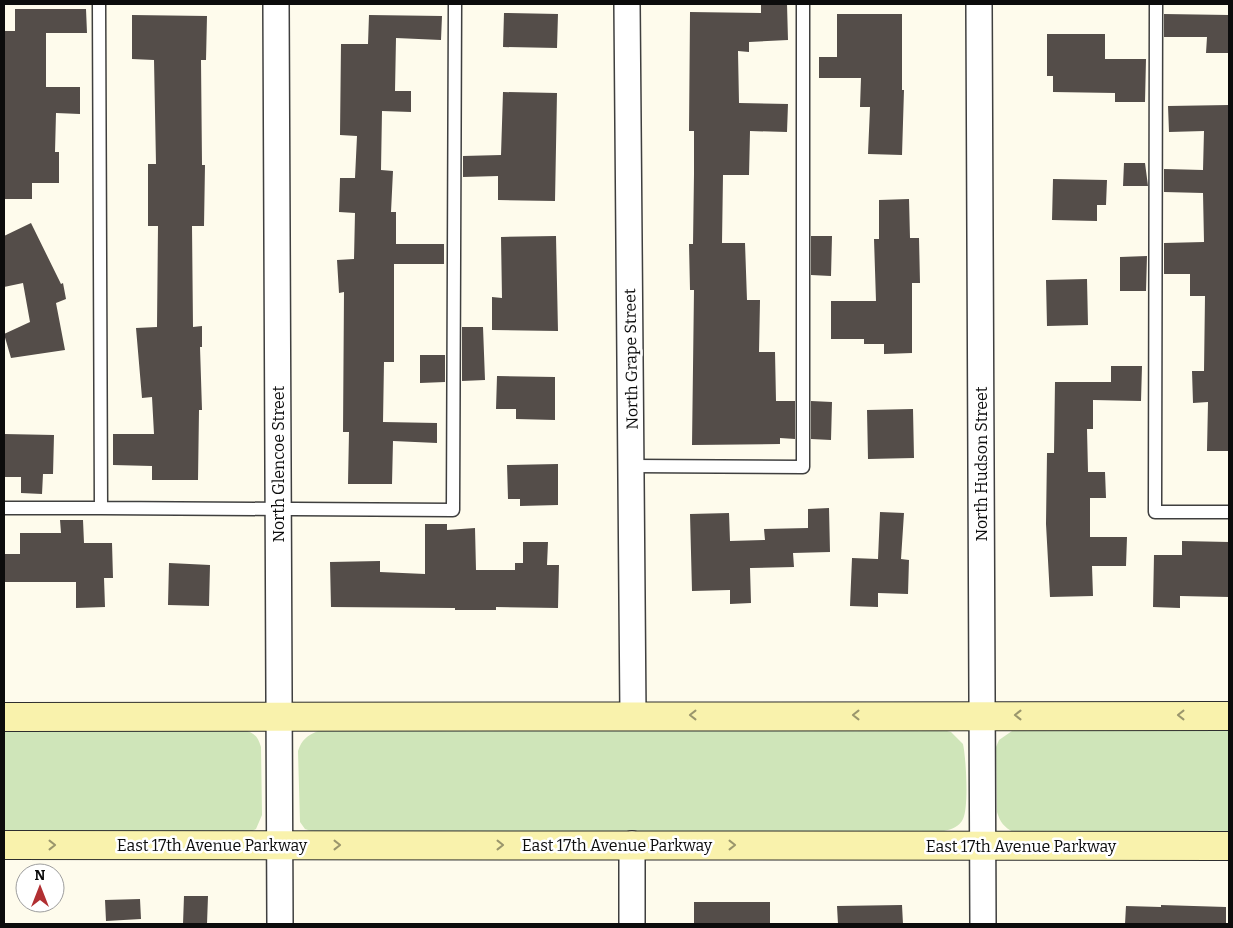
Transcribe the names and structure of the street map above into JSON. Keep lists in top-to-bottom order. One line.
{"streets":{"main road":["East 17th Avenue Parkway"],"street":["North Grape Street","North Glencoe Street","North Hudson Street"]},"crossings":[["North Glencoe Street","East 17th Avenue Parkway"],["North Hudson Street","East 17th Avenue Parkway"]],"north":"top"}
